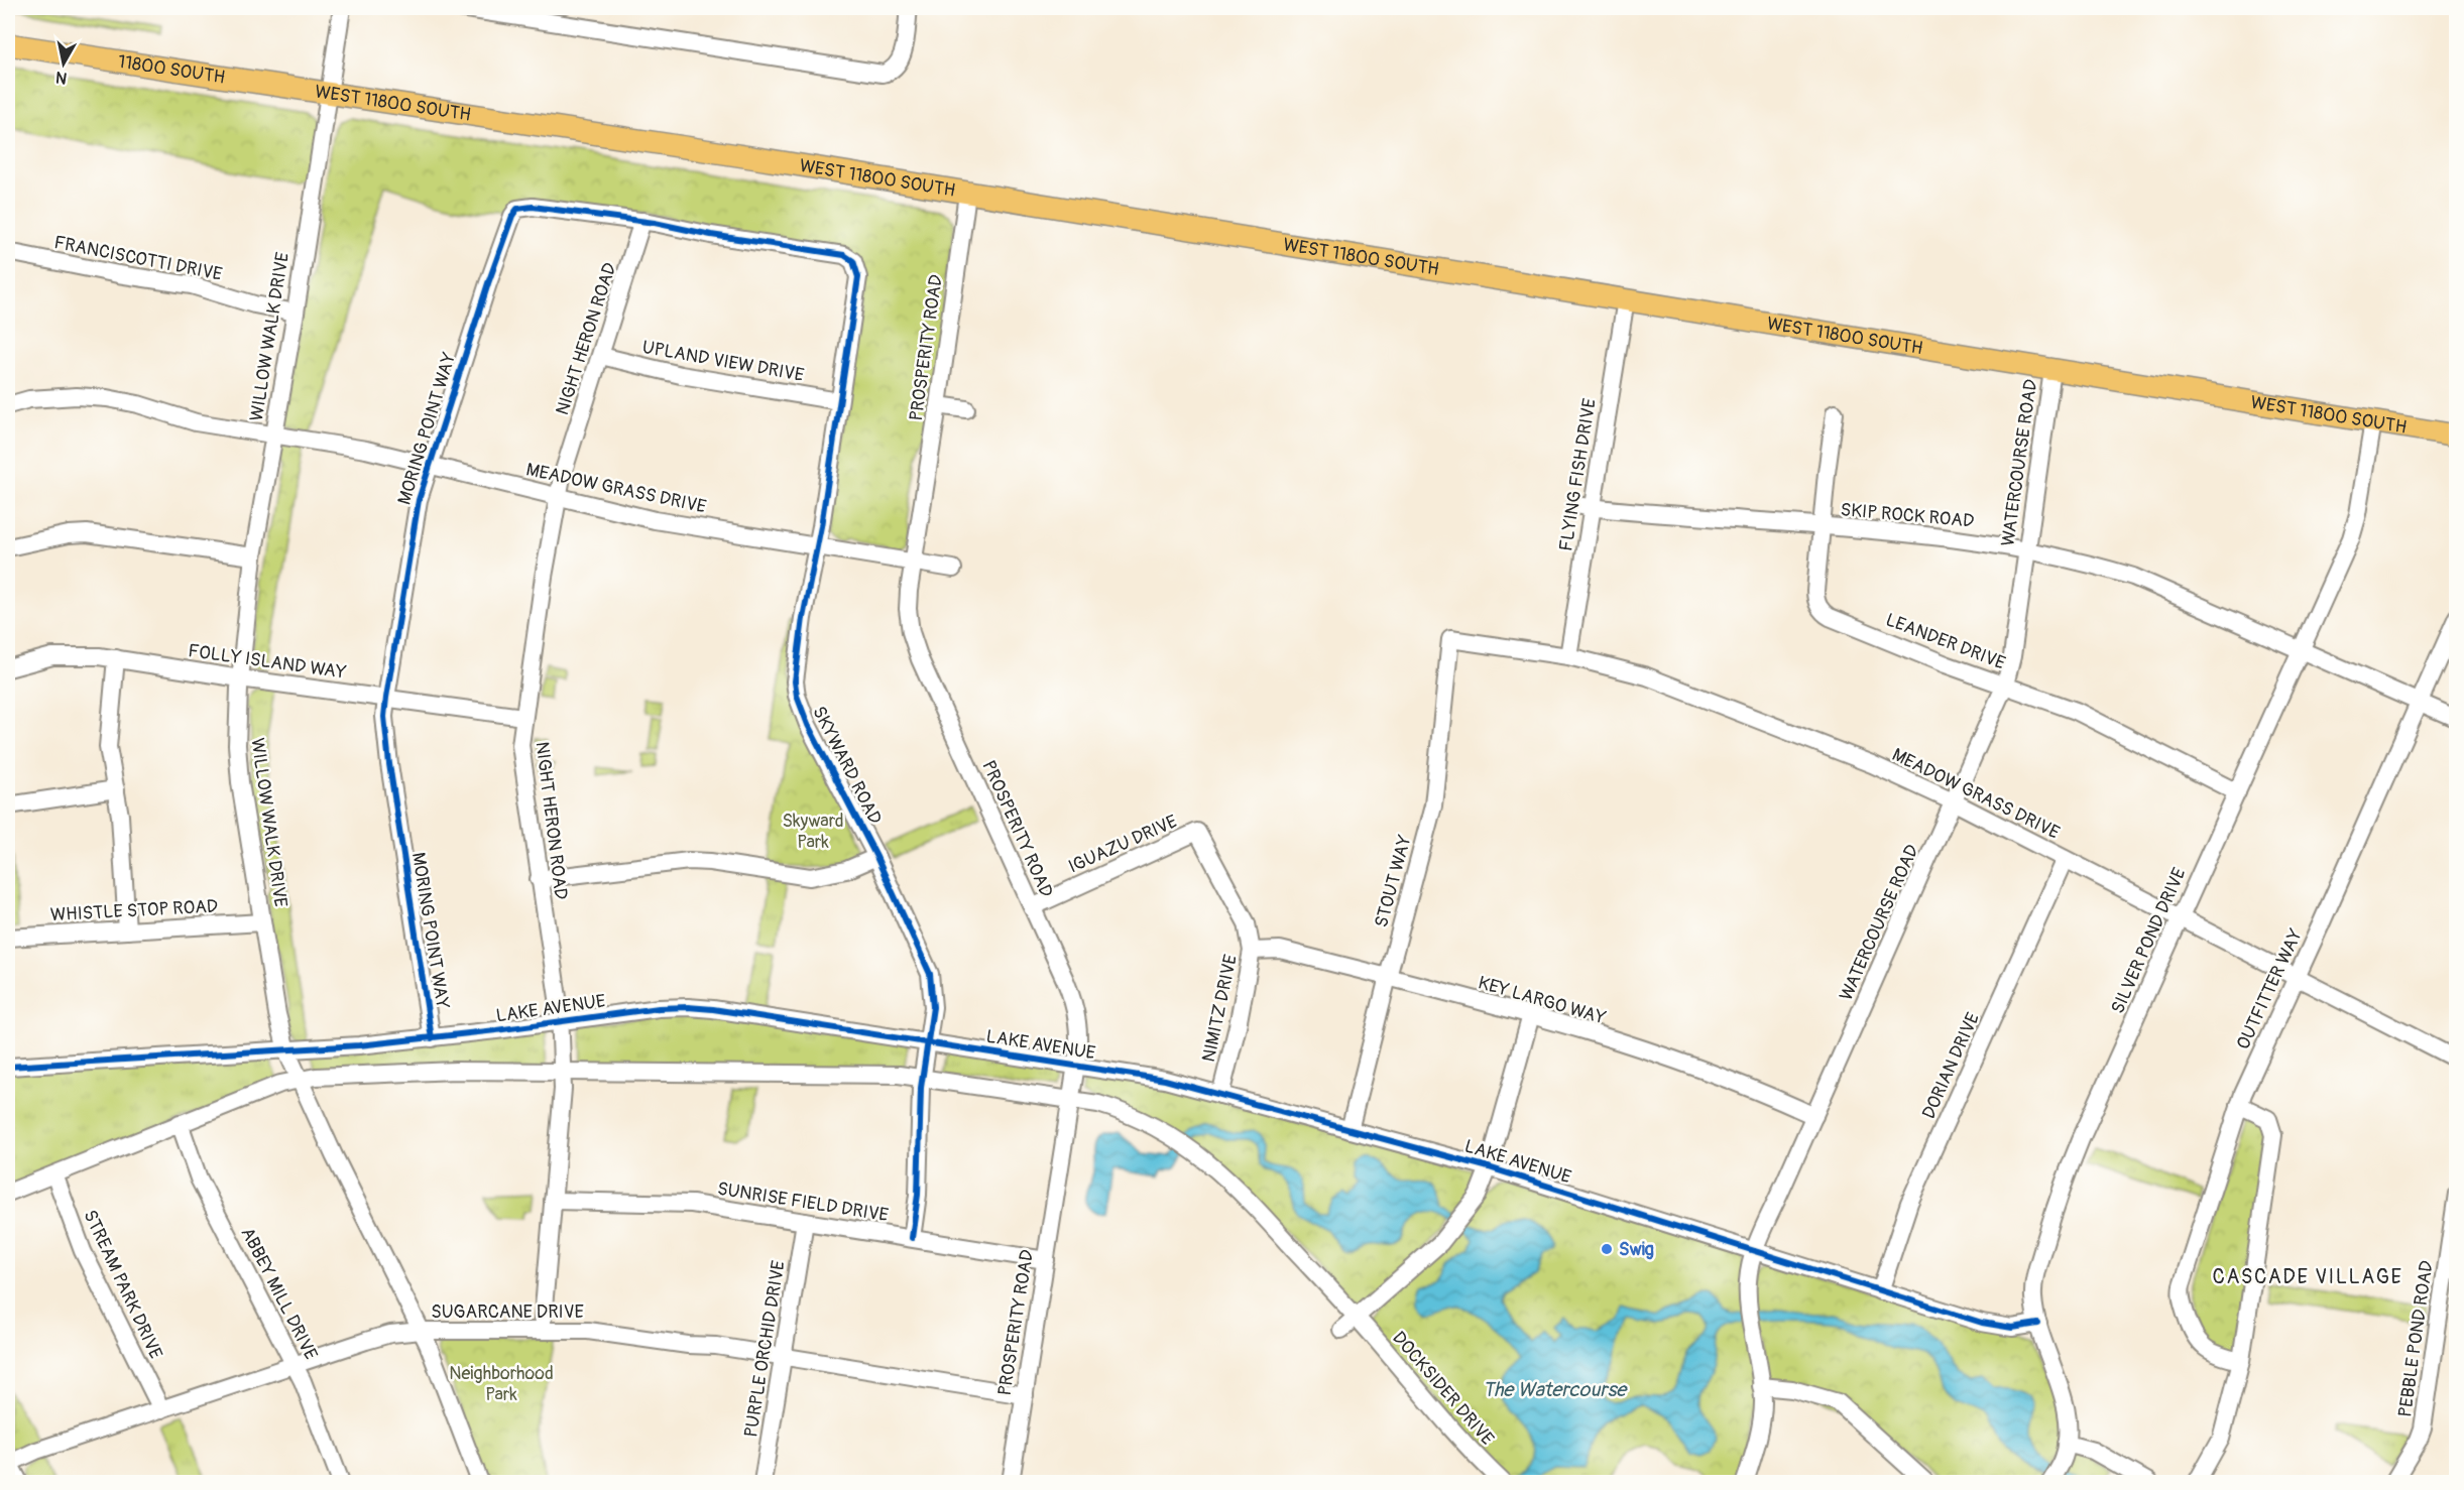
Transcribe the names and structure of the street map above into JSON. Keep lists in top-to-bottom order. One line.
{"streets":{"main road":["11800 SOUTH","WEST 11800 SOUTH"],"street":["FRANCISCOTTI DRIVE","WILLOW WALK DRIVE","NIGHT HERON ROAD","PROSPERITY ROAD","UPLAND VIEW DRIVE","MORING POINT WAY","WATERCOURSE ROAD","FLYING FISH DRIVE","MEADOW GRASS DRIVE","SKIP ROCK ROAD","LEANDER DRIVE","FOLLY ISLAND WAY","SKYWARD ROAD","IGUAZU DRIVE","STOUT WAY","WHISTLE STOP ROAD","SILVER POND DRIVE","OUTFITTER WAY","KEY LARGO WAY","LAKE AVENUE","NIMITZ DRIVE","DORIAN DRIVE","SUNRISE FIELD DRIVE","STREAM PARK DRIVE","ABBEY MILL DRIVE","SUGARCANE DRIVE","PEBBLE POND ROAD","PURPLE ORCHID DRIVE","DOCKSIDER DRIVE"]},"crossings":[["11800 SOUTH","WEST 11800 SOUTH"],["WEST 11800 SOUTH","WILLOW WALK DRIVE"],["WEST 11800 SOUTH","PROSPERITY ROAD"],["WEST 11800 SOUTH","WATERCOURSE ROAD"],["WEST 11800 SOUTH","FLYING FISH DRIVE"],["WEST 11800 SOUTH","SILVER POND DRIVE"],["FRANCISCOTTI DRIVE","WILLOW WALK DRIVE"],["WILLOW WALK DRIVE","MEADOW GRASS DRIVE"],["WILLOW WALK DRIVE","FOLLY ISLAND WAY"],["WILLOW WALK DRIVE","WHISTLE STOP ROAD"],["WILLOW WALK DRIVE","LAKE AVENUE"],["WILLOW WALK DRIVE","SUGARCANE DRIVE"],["NIGHT HERON ROAD","UPLAND VIEW DRIVE"],["NIGHT HERON ROAD","MORING POINT WAY"],["NIGHT HERON ROAD","MEADOW GRASS DRIVE"],["NIGHT HERON ROAD","FOLLY ISLAND WAY"],["NIGHT HERON ROAD","LAKE AVENUE"],["NIGHT HERON ROAD","SUNRISE FIELD DRIVE"],["NIGHT HERON ROAD","SUGARCANE DRIVE"],["PROSPERITY ROAD","MEADOW GRASS DRIVE"],["PROSPERITY ROAD","IGUAZU DRIVE"],["PROSPERITY ROAD","LAKE AVENUE"],["PROSPERITY ROAD","SUNRISE FIELD DRIVE"],["PROSPERITY ROAD","SUGARCANE DRIVE"],["UPLAND VIEW DRIVE","SKYWARD ROAD"],["MORING POINT WAY","MEADOW GRASS DRIVE"],["MORING POINT WAY","FOLLY ISLAND WAY"],["MORING POINT WAY","SKYWARD ROAD"],["MORING POINT WAY","LAKE AVENUE"],["WATERCOURSE ROAD","MEADOW GRASS DRIVE"],["WATERCOURSE ROAD","SKIP ROCK ROAD"],["WATERCOURSE ROAD","LEANDER DRIVE"],["WATERCOURSE ROAD","KEY LARGO WAY"],["WATERCOURSE ROAD","LAKE AVENUE"],["FLYING FISH DRIVE","MEADOW GRASS DRIVE"],["FLYING FISH DRIVE","SKIP ROCK ROAD"],["MEADOW GRASS DRIVE","SKYWARD ROAD"],["MEADOW GRASS DRIVE","STOUT WAY"],["MEADOW GRASS DRIVE","SILVER POND DRIVE"],["MEADOW GRASS DRIVE","OUTFITTER WAY"],["MEADOW GRASS DRIVE","DORIAN DRIVE"],["SKIP ROCK ROAD","LEANDER DRIVE"],["SKIP ROCK ROAD","SILVER POND DRIVE"],["SKIP ROCK ROAD","OUTFITTER WAY"],["LEANDER DRIVE","SILVER POND DRIVE"],["SKYWARD ROAD","LAKE AVENUE"],["SKYWARD ROAD","SUNRISE FIELD DRIVE"],["IGUAZU DRIVE","NIMITZ DRIVE"],["STOUT WAY","KEY LARGO WAY"],["STOUT WAY","LAKE AVENUE"],["SILVER POND DRIVE","LAKE AVENUE"],["KEY LARGO WAY","NIMITZ DRIVE"],["LAKE AVENUE","NIMITZ DRIVE"],["LAKE AVENUE","DORIAN DRIVE"],["SUNRISE FIELD DRIVE","PURPLE ORCHID DRIVE"],["STREAM PARK DRIVE","SUGARCANE DRIVE"],["ABBEY MILL DRIVE","SUGARCANE DRIVE"],["SUGARCANE DRIVE","PURPLE ORCHID DRIVE"]],"districts":["CASCADE VILLAGE"],"water":["The Watercourse"],"parks":["Skyward Park","Neighborhood Park"],"places":["Swig"],"north":"bottom"}
